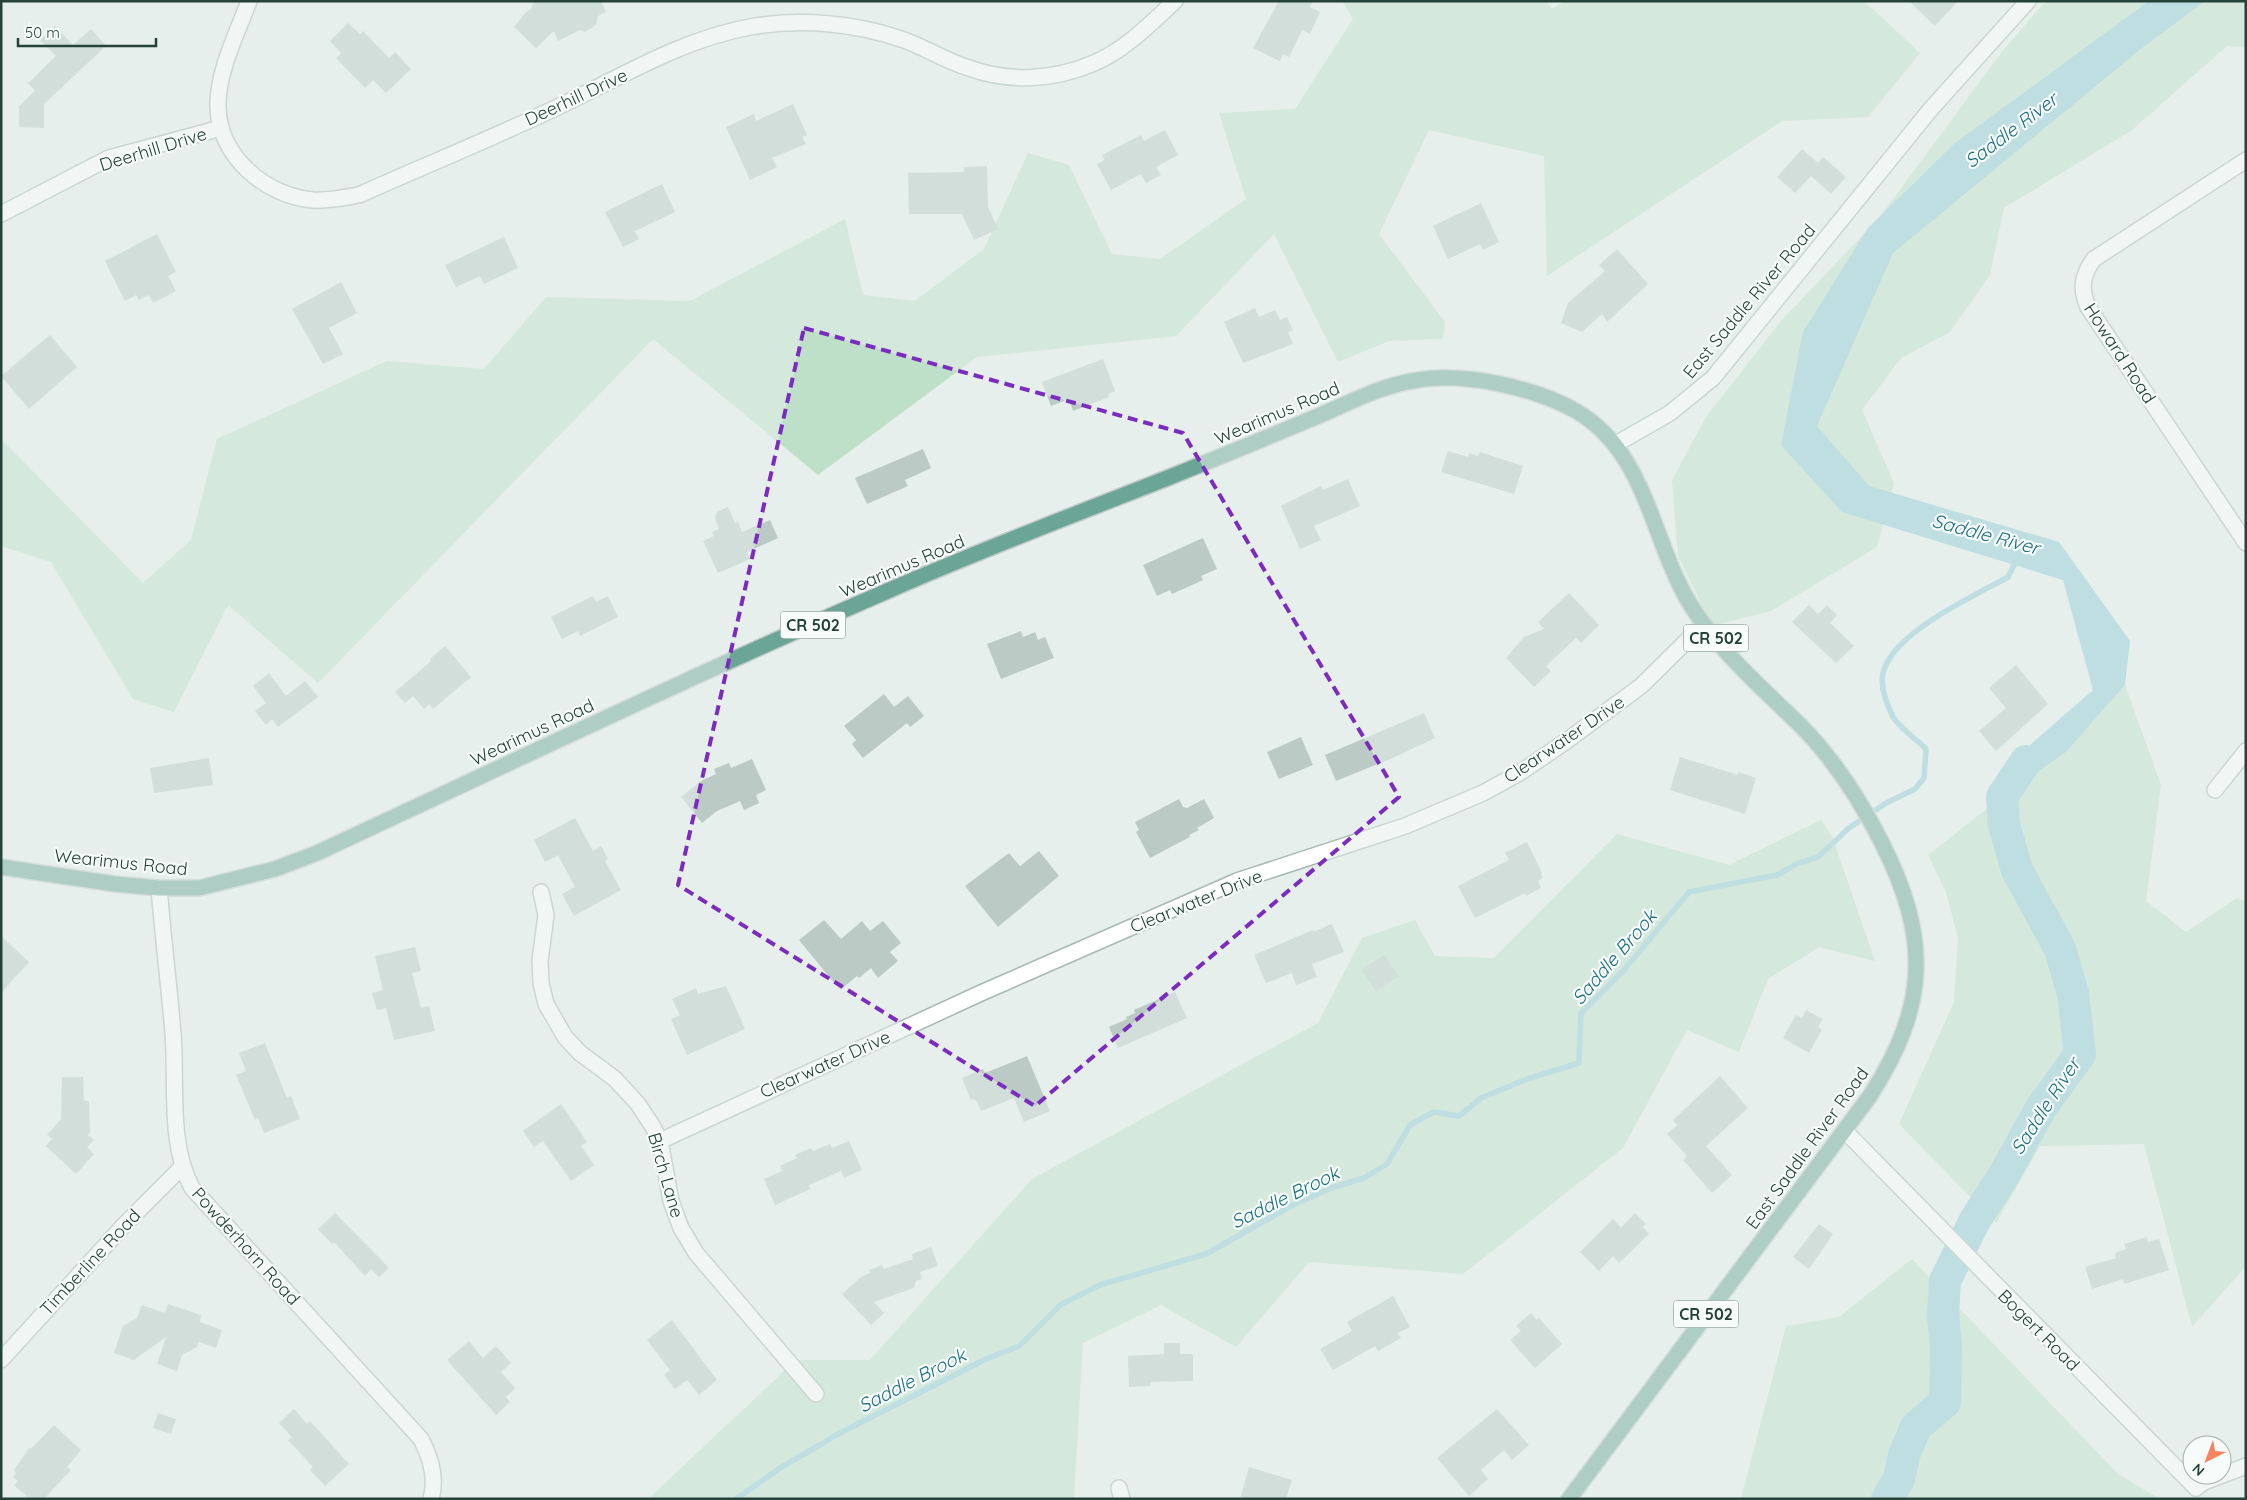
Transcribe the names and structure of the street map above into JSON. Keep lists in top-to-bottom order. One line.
{"streets":{"main road":["East Saddle River Road","Wearimus Road","CR 502"],"street":["Deerhill Drive","Howard Road","Clearwater Drive","Birch Lane","Powderhorn Road","Timberline Road","Bogert Road"]},"crossings":[["East Saddle River Road","Wearimus Road"],["East Saddle River Road","Clearwater Drive"],["East Saddle River Road","Bogert Road"],["Wearimus Road","Powderhorn Road"],["Clearwater Drive","Birch Lane"],["Powderhorn Road","Timberline Road"]],"water":["Saddle River","Saddle Brook"],"scale_bar":"50 m","north":"bottom left"}
